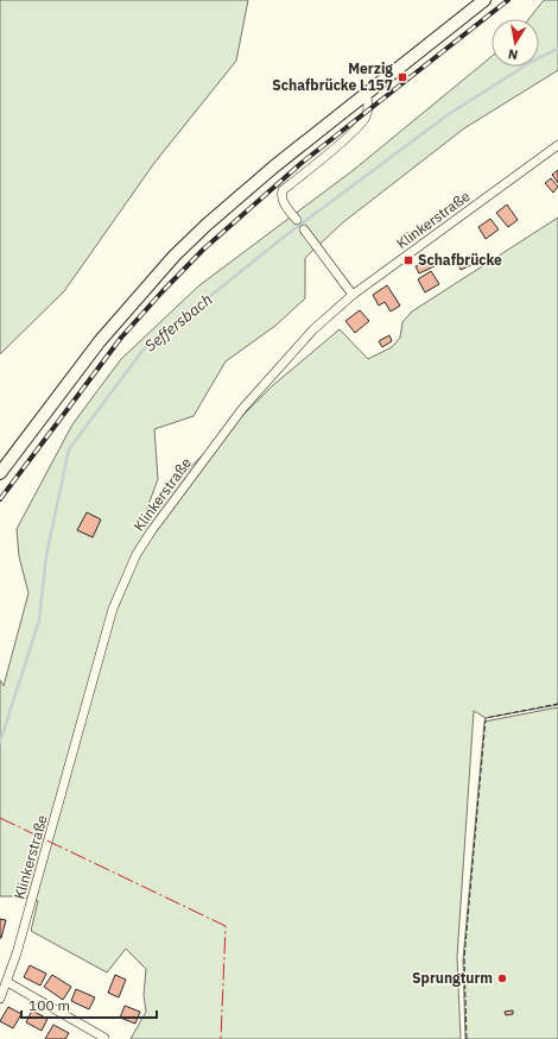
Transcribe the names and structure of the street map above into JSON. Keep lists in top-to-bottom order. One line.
{"streets":{"street":["Klinkerstraße"]},"water":["Seffersbach"],"places":{"transit":["Merzig Schafbrücke L157","Schafbrücke"],"other":["Sprungturm"]},"scale_bar":"100 m","north":"bottom"}
